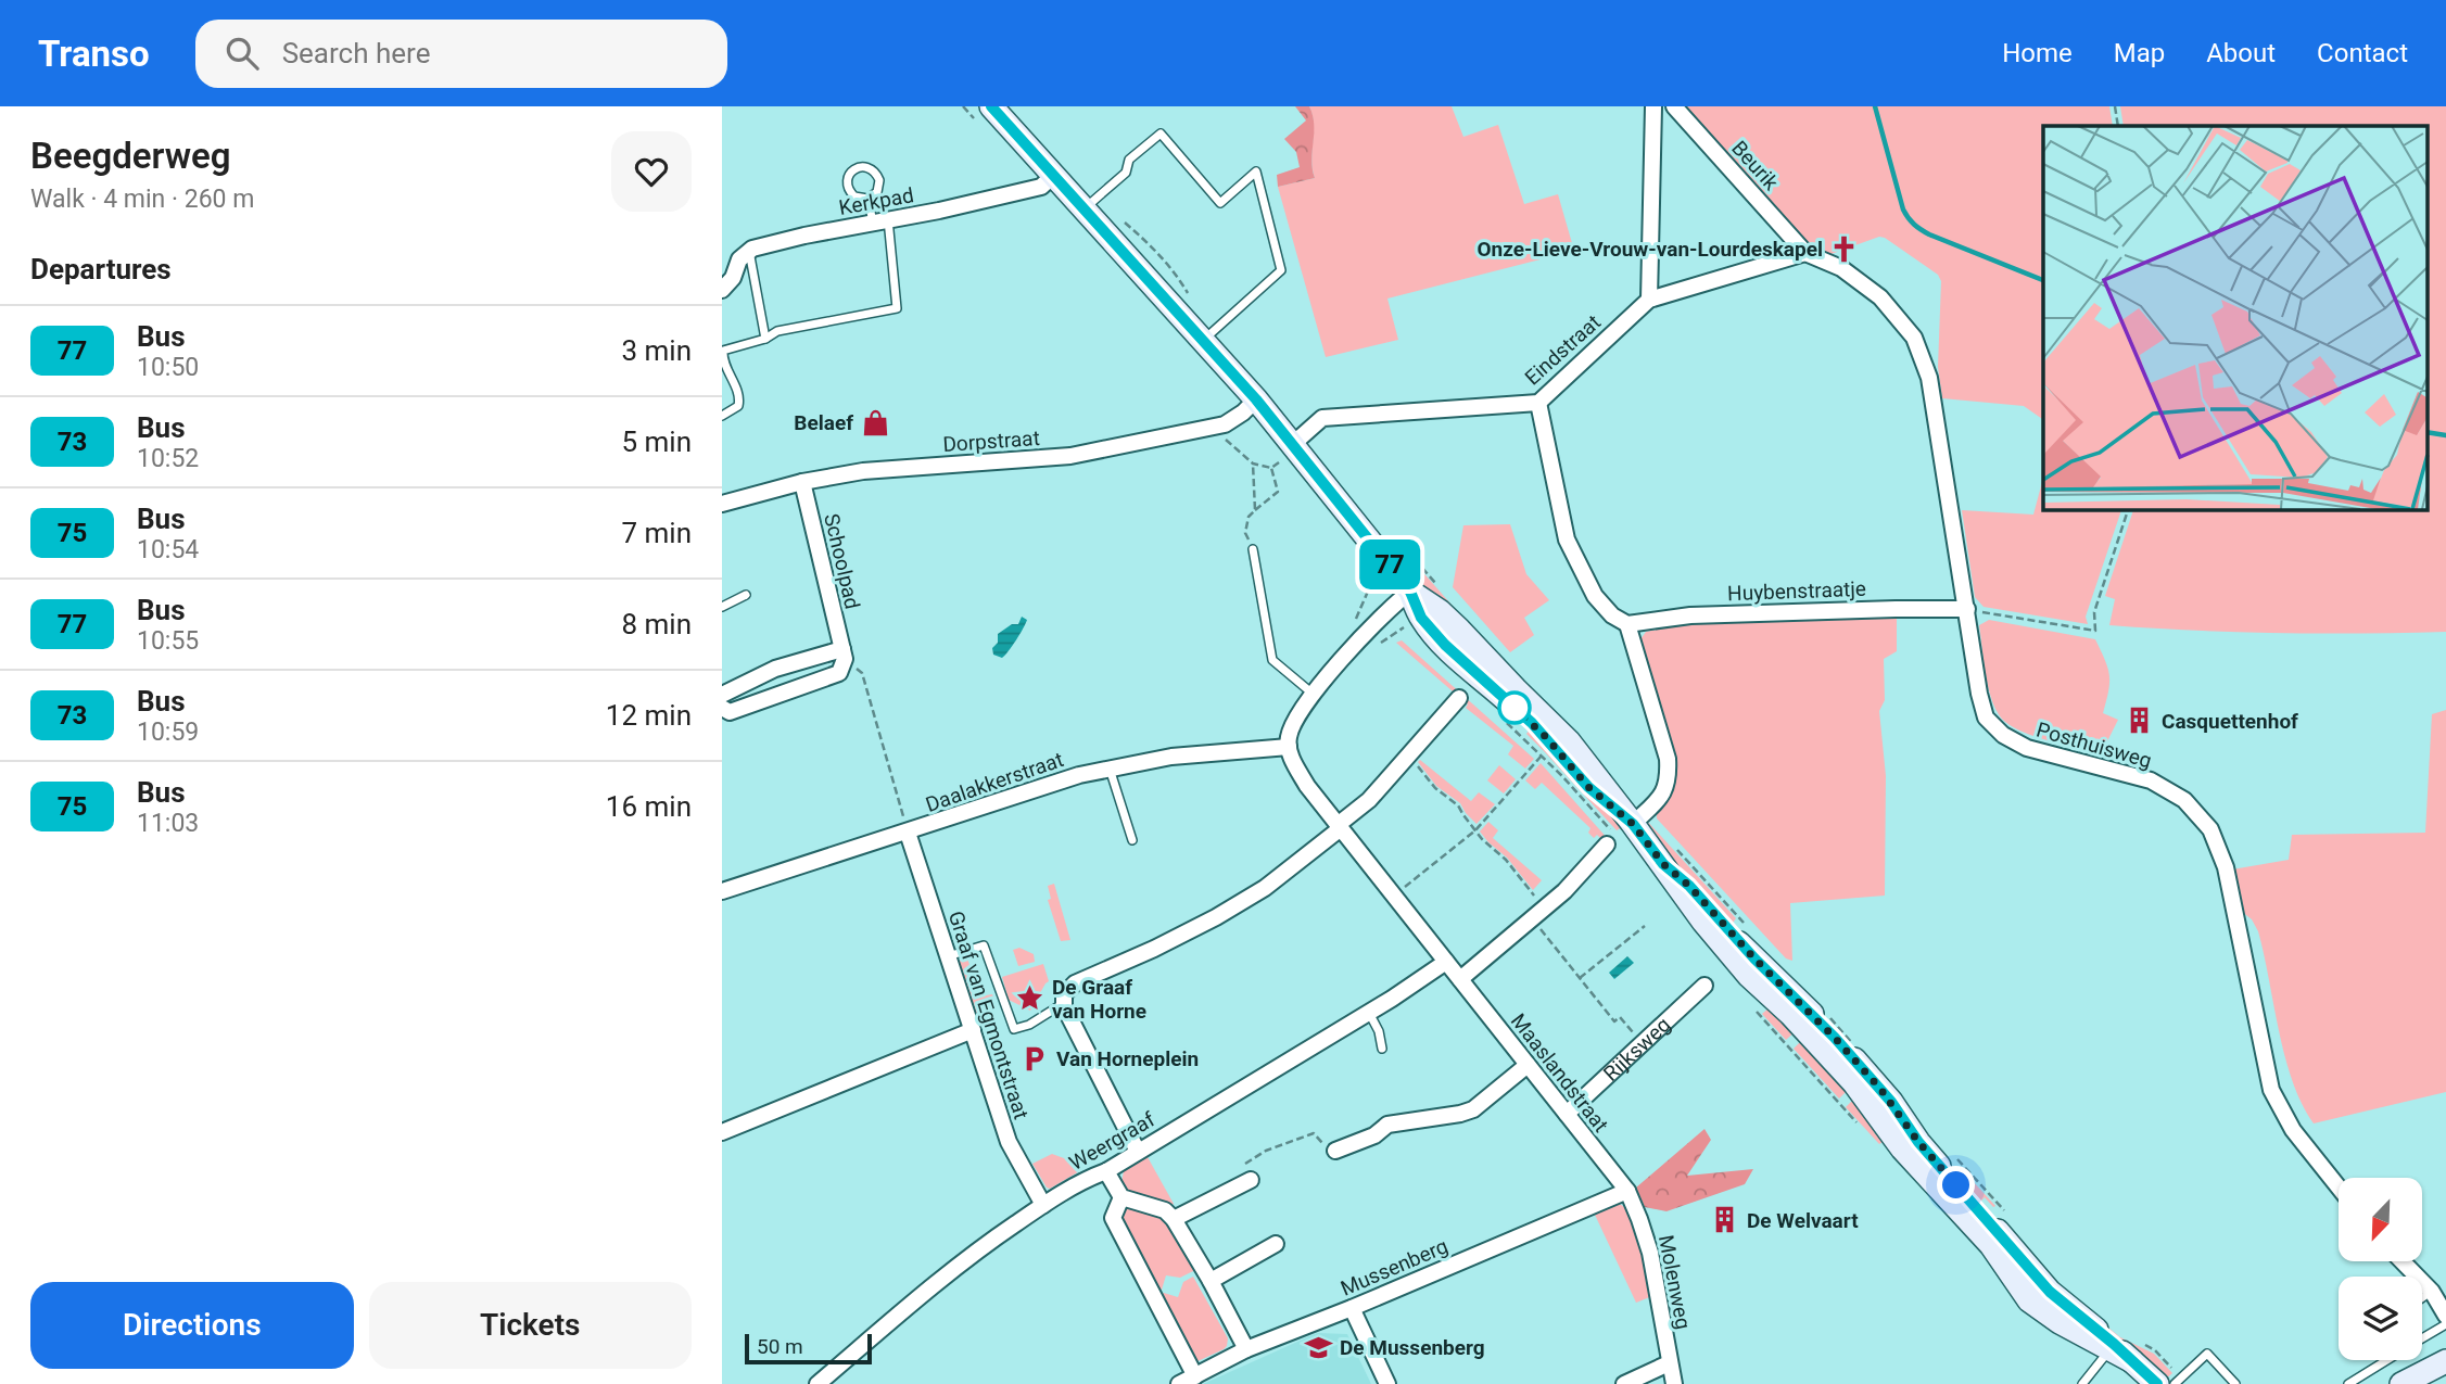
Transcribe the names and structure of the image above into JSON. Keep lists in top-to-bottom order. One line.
{"streets":{"street":["Beurik","Kerkpad","Eindstraat","Dorpstraat","Schoolpad","Huybenstraatje","Posthuisweg","Daalakkerstraat","Graaf van Egmontstraat","Rijksweg","Maaslandstraat","Weergraaf","Mussenberg","Molenweg"]},"crossings":[["Beurik","Eindstraat"],["Beurik","Posthuisweg"],["Eindstraat","Posthuisweg"],["Dorpstraat","Schoolpad"],["Huybenstraatje","Posthuisweg"],["Daalakkerstraat","Graaf van Egmontstraat"],["Daalakkerstraat","Maaslandstraat"],["Graaf van Egmontstraat","Weergraaf"],["Rijksweg","Maaslandstraat"],["Maaslandstraat","Weergraaf"],["Maaslandstraat","Mussenberg"],["Maaslandstraat","Molenweg"],["Mussenberg","Molenweg"]],"places":{"church":["Onze-Lieve-Vrouw-van-Lourdeskapel"],"shop":["Belaef"],"building":["Casquettenhof","De Welvaart"],"place":["De Graaf van Horne"],"parking":["Van Horneplein"],"school or university":["De Mussenberg"]},"lines":["bus line 77"],"scale_bar":"50 m","north":"bottom left","page":{"header":"Transo","search":"Search here","nav":["Home","Map","About","Contact"],"heading":[["Beegderweg","Walk · 4 min · 260 m"],"Departures"],"on_map":"77","list":[{"mark":"77","name":"Bus","note":"10:50","value":"3 min"},{"mark":"73","name":"Bus","note":"10:52","value":"5 min"},{"mark":"75","name":"Bus","note":"10:54","value":"7 min"},{"mark":"77","name":"Bus","note":"10:55","value":"8 min"},{"mark":"73","name":"Bus","note":"10:59","value":"12 min"},{"mark":"75","name":"Bus","note":"11:03","value":"16 min"}],"buttons":["Directions","Tickets"],"scale":"50 m"}}
